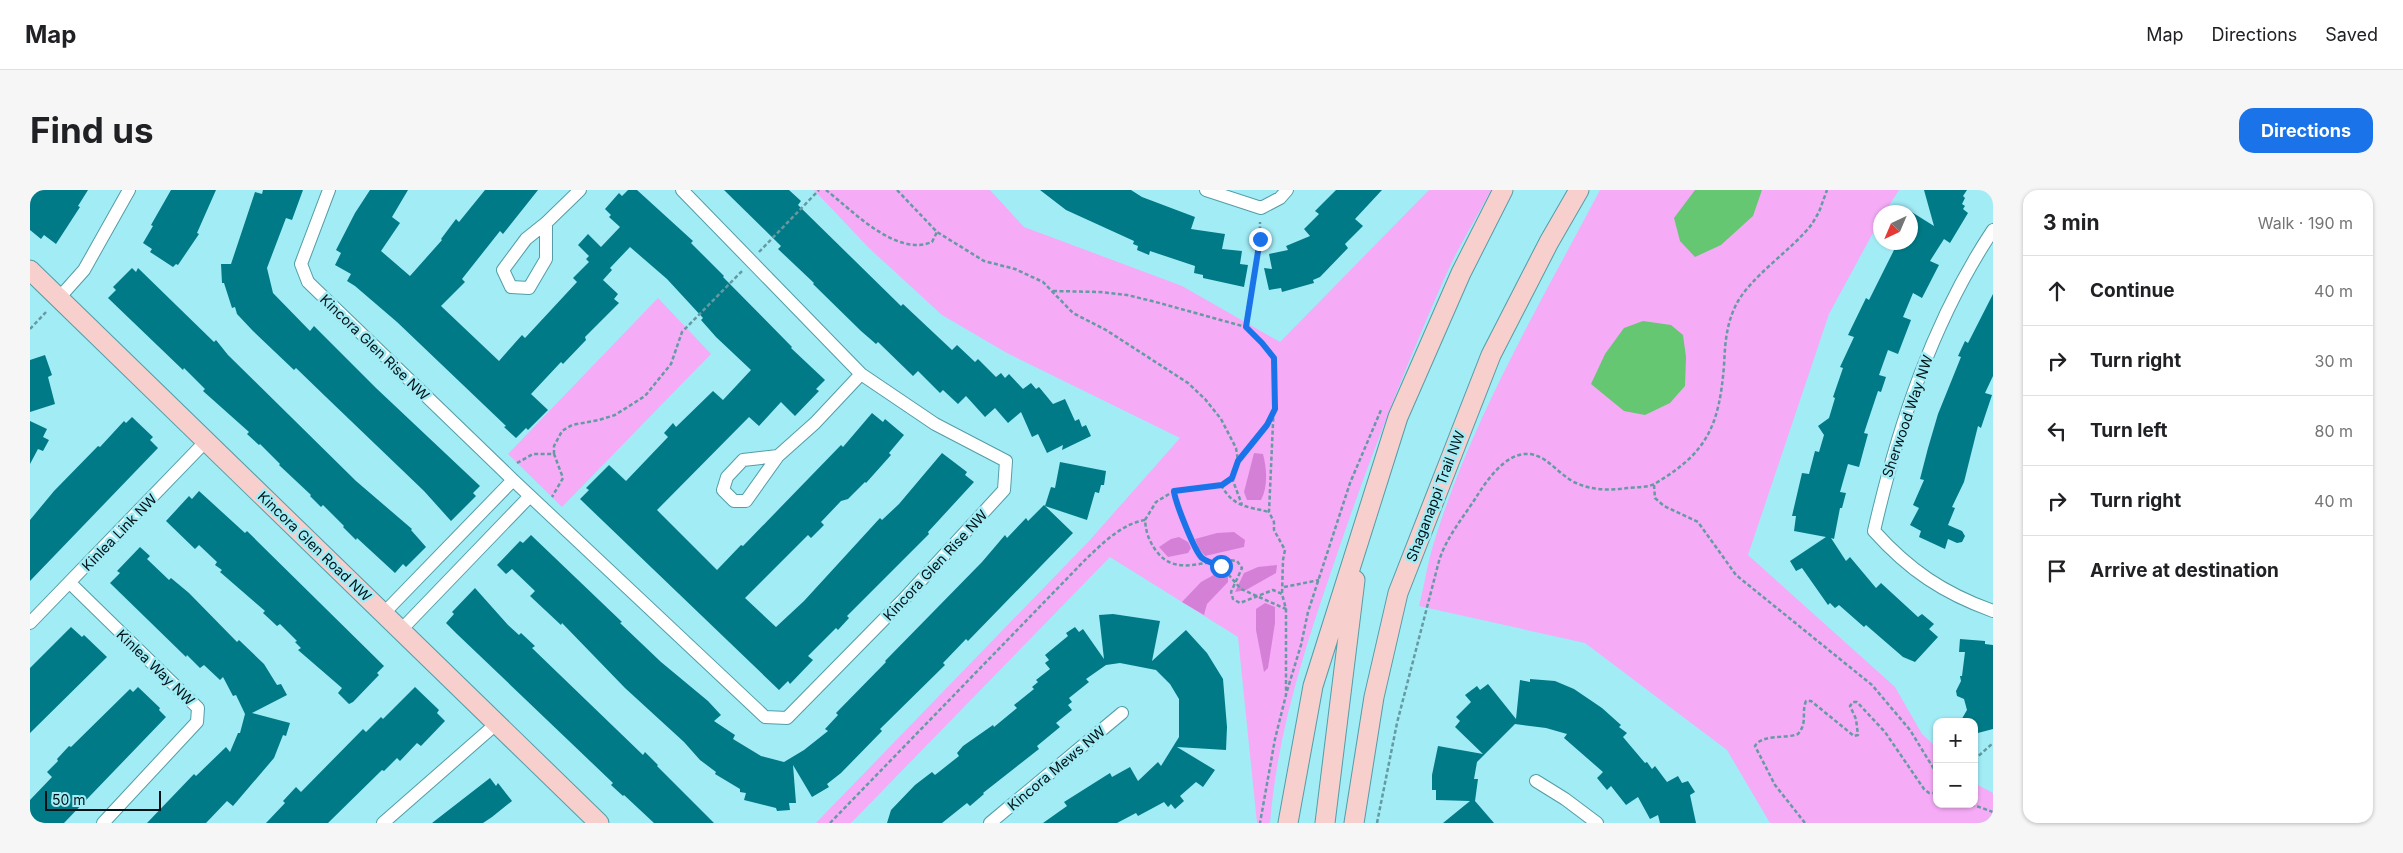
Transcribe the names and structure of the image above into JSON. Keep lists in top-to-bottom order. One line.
{"streets":{"main road":["Shaganappi Trail NW","Kincora Glen Road NW"],"street":["Kincora Glen Rise NW","Sherwood Way NW","Kinlea Link NW","Kinlea Way NW","Kincora Mews NW"]},"crossings":[["Kinlea Link NW","Kincora Glen Road NW"],["Kinlea Link NW","Kinlea Way NW"]],"scale_bar":"50 m","north":"bottom left","page":{"header":"Map","nav":["Map","Directions","Saved"],"buttons":"Directions","title":"Find us","heading":["3 min","Walk · 190 m"],"list":[["Continue","40 m"],["Turn right","30 m"],["Turn left","80 m"],["Turn right","40 m"],"Arrive at destination"],"map_buttons":["+","−"],"scale":"50 m"}}
